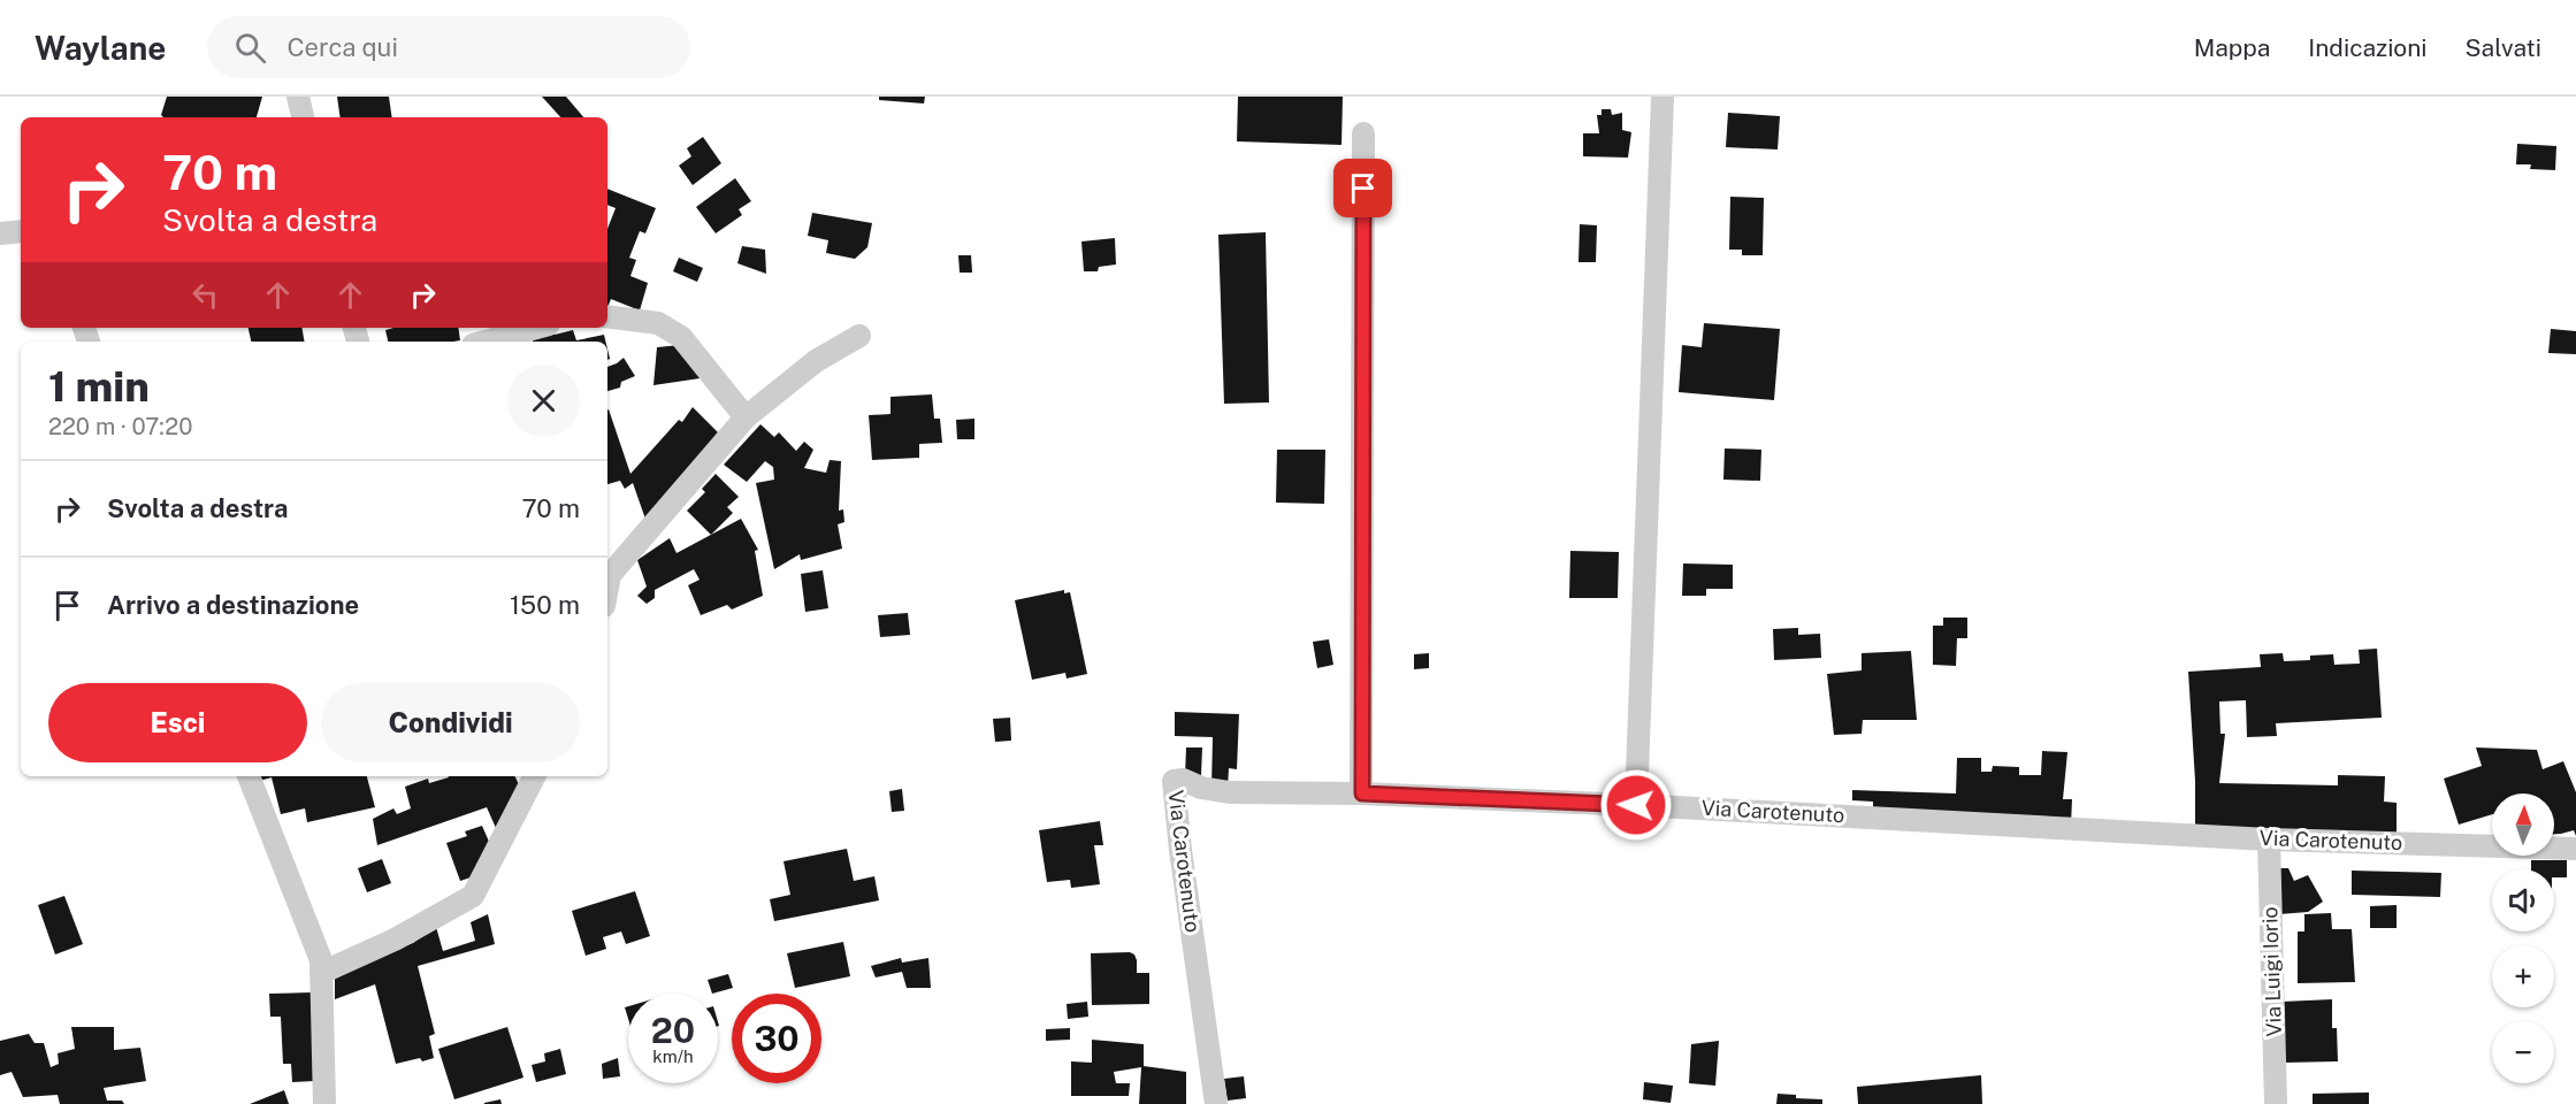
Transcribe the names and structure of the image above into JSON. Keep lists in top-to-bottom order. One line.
{"streets":{"street":["Via Carotenuto","Via Luigi Iorio"]},"crossings":[["Via Carotenuto","Via Luigi Iorio"]],"north":"top","page":{"header":"Waylane","search":"Cerca qui","nav":["Mappa","Indicazioni","Salvati"],"turn":["70 m","Svolta a destra"],"heading":["1 min","220 m · 07:20"],"list":[{"name":"Svolta a destra","value":"70 m"},{"name":"Arrivo a destinazione","value":"150 m"}],"buttons":["Esci","Condividi"],"map_buttons":["+","−"],"speed":"20 km/h","limit":"30"}}
